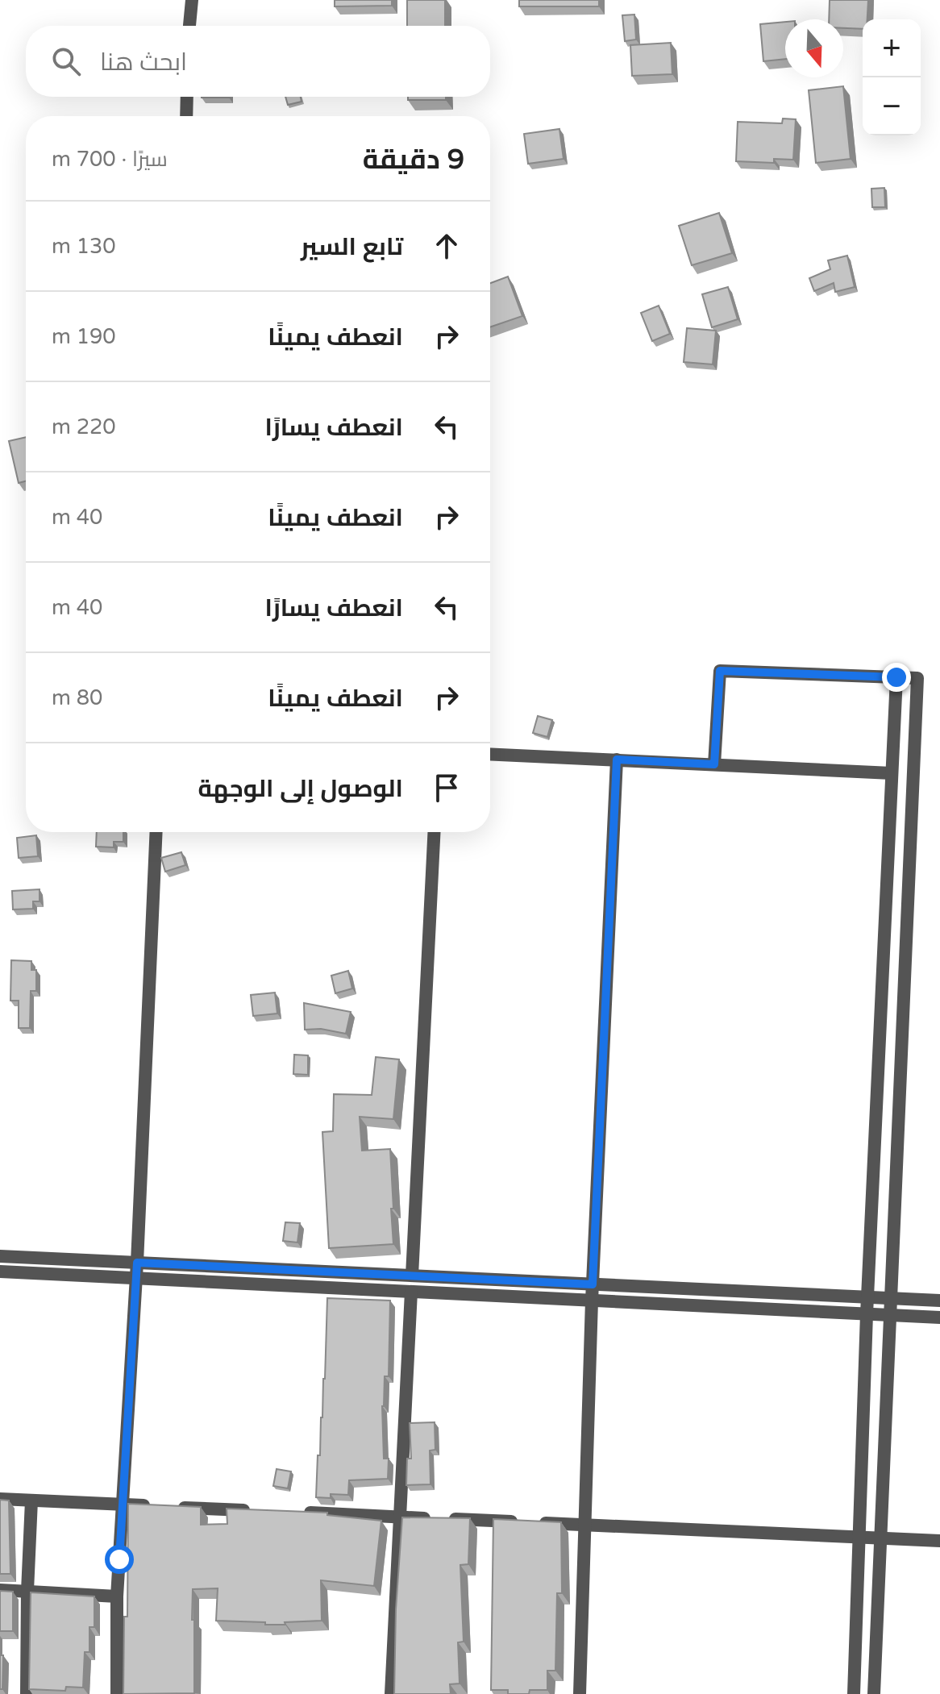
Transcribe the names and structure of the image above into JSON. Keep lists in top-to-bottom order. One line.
{"north":"bottom","page":{"map_buttons":["+","−"],"search":"ابحث هنا","heading":["9 دقيقة","سيرًا · 700 m"],"list":[["تابع السير","130 m"],["انعطف يمينًا","190 m"],["انعطف يسارًا","220 m"],["انعطف يمينًا","40 m"],["انعطف يسارًا","40 m"],["انعطف يمينًا","80 m"],"الوصول إلى الوجهة"]}}
